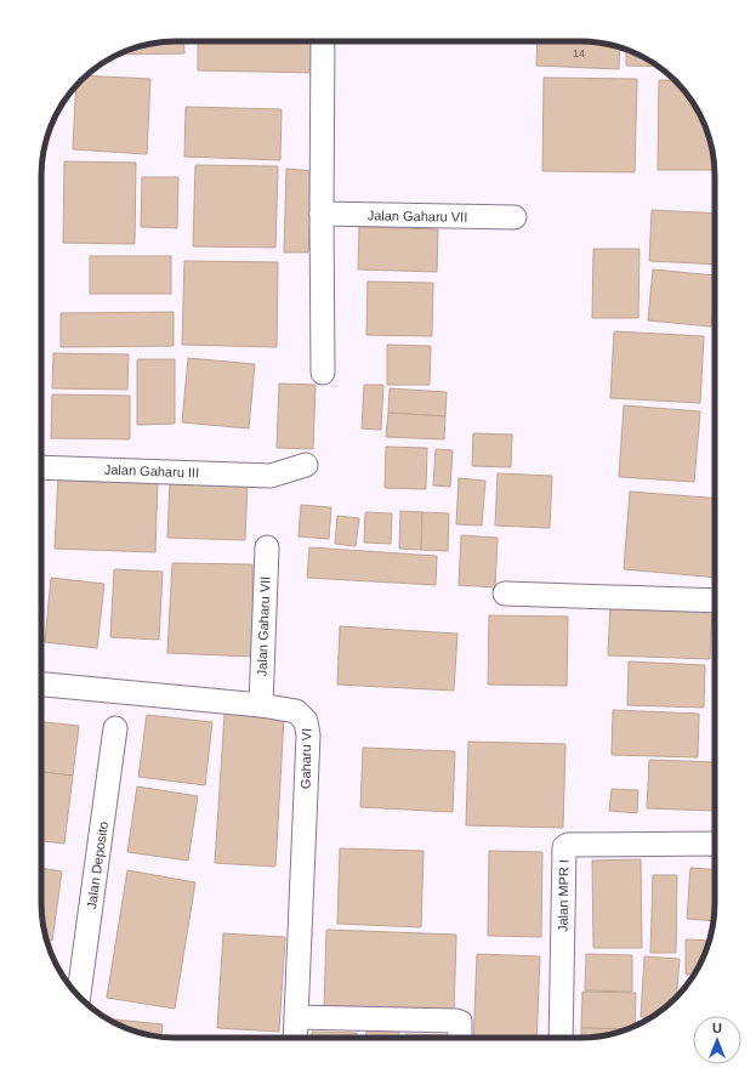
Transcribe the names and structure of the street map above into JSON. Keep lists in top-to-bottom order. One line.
{"streets":{"street":["Jalan Gaharu VII","Jalan Gaharu III","Gaharu VI","Jalan Deposito","Jalan MPR I"]},"crossings":[["Jalan Gaharu VII","Gaharu VI"]],"house_numbers":["14"],"north":"top"}
